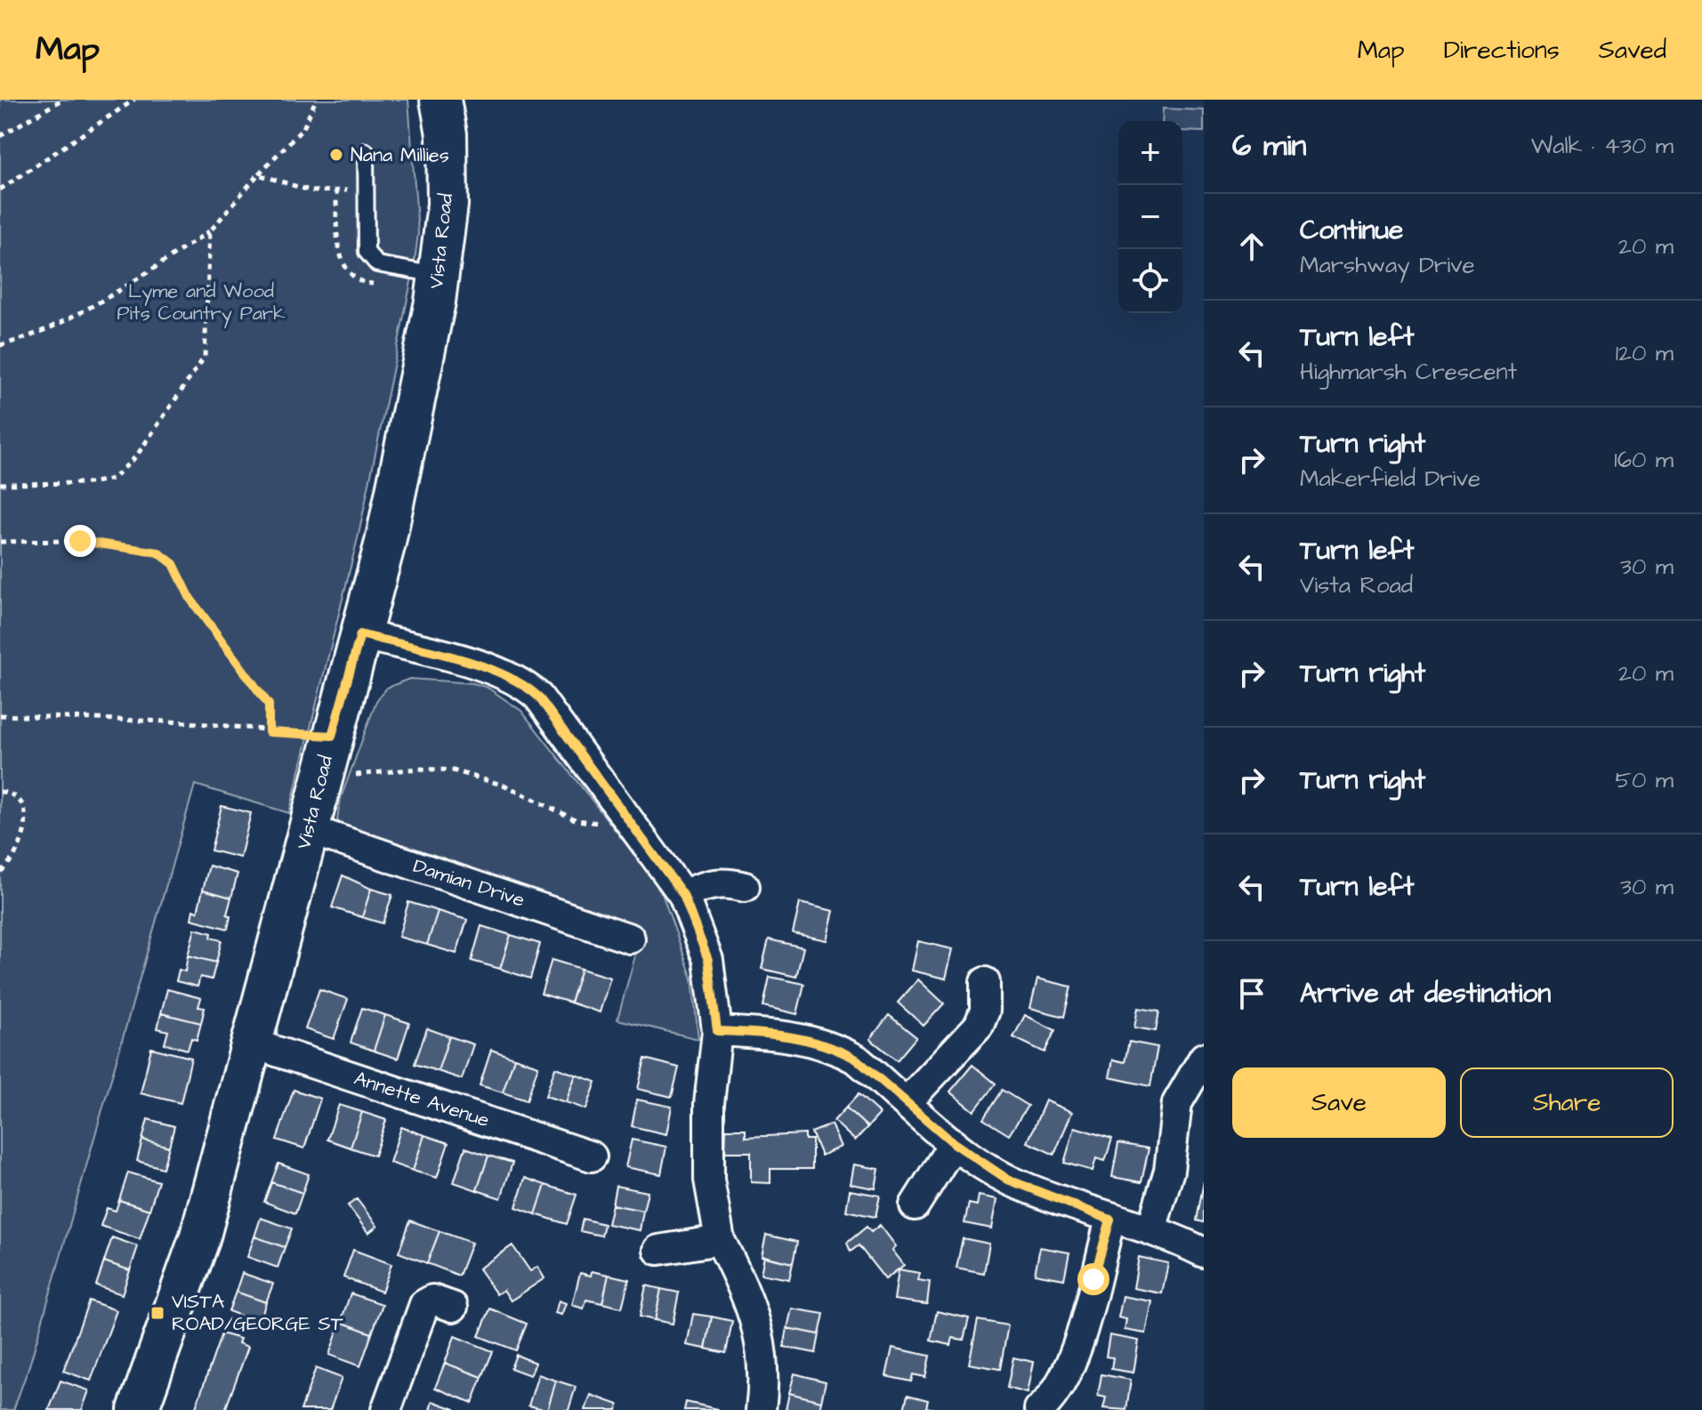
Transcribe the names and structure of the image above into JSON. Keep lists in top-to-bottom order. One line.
{"streets":{"main road":["Vista Road"],"street":["Damian Drive","Annette Avenue"]},"crossings":[["Vista Road","Damian Drive"],["Vista Road","Annette Avenue"]],"parks":["Lyme and Wood Pits Country Park"],"places":{"other":["Nana Millies"],"transit":["VISTA ROAD/GEORGE ST"]},"page":{"header":"Map","nav":["Map","Directions","Saved"],"heading":["6 min","Walk · 430 m"],"map_buttons":["+","−"],"list":[["Continue","Marshway Drive","20 m"],["Turn left","Highmarsh Crescent","120 m"],["Turn right","Makerfield Drive","160 m"],["Turn left","Vista Road","30 m"],["Turn right","20 m"],["Turn right","50 m"],["Turn left","30 m"],"Arrive at destination"],"buttons":["Save","Share"]}}
